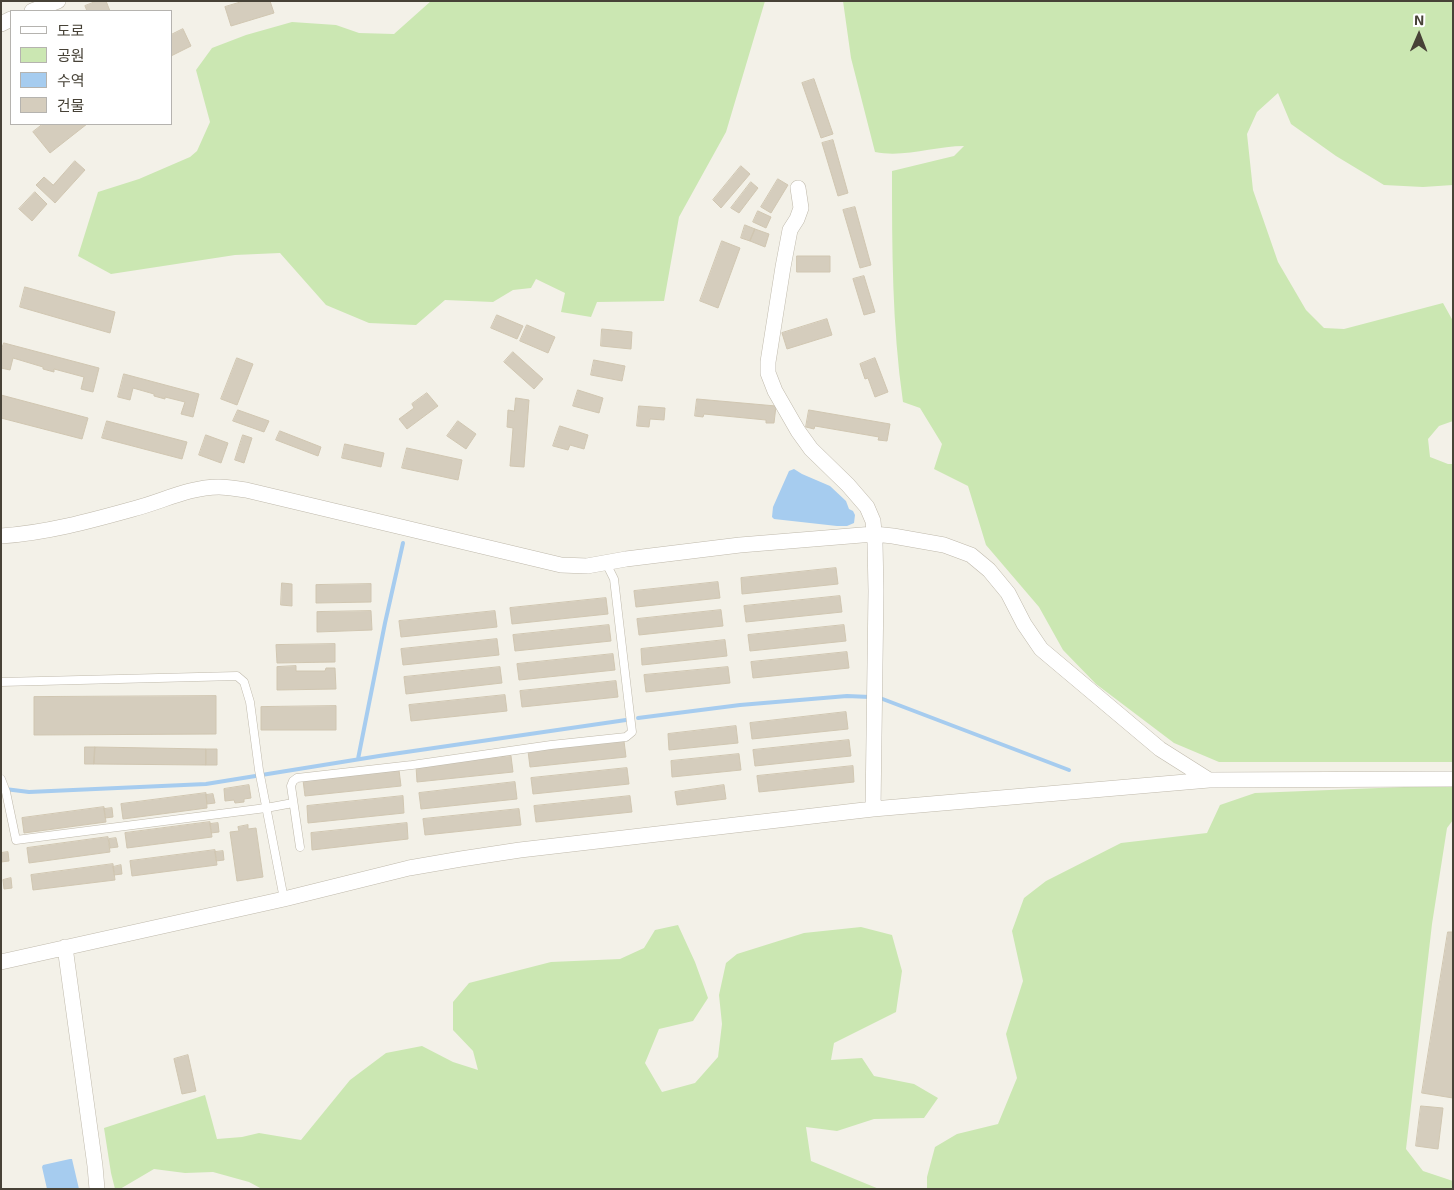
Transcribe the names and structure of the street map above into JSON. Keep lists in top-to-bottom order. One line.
{"legend":["도로","공원","수역","건물"],"north":"top"}
